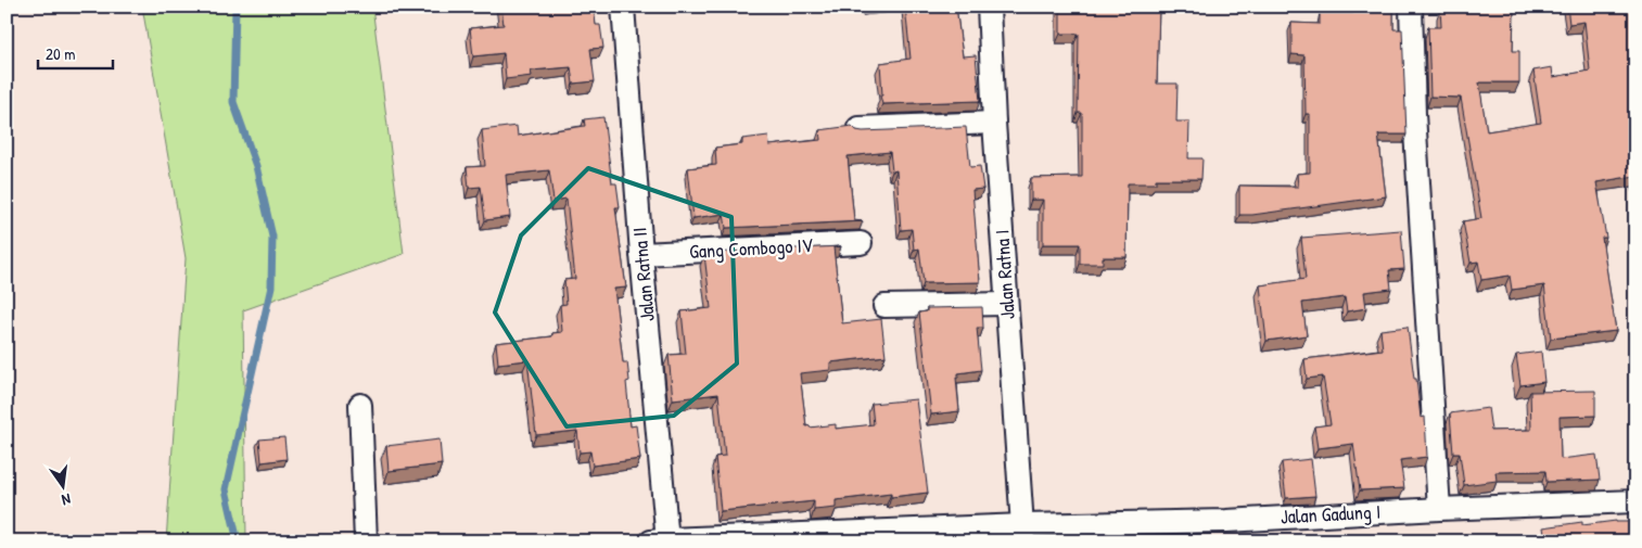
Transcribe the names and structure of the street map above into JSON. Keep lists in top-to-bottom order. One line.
{"streets":{"street":["Gang Combogo IV","Jalan Ratna II","Jalan Ratna I","Jalan Gadung I"]},"crossings":[["Gang Combogo IV","Jalan Ratna II"],["Jalan Ratna II","Jalan Gadung I"],["Jalan Ratna I","Jalan Gadung I"]],"scale_bar":"20 m","north":"bottom"}
